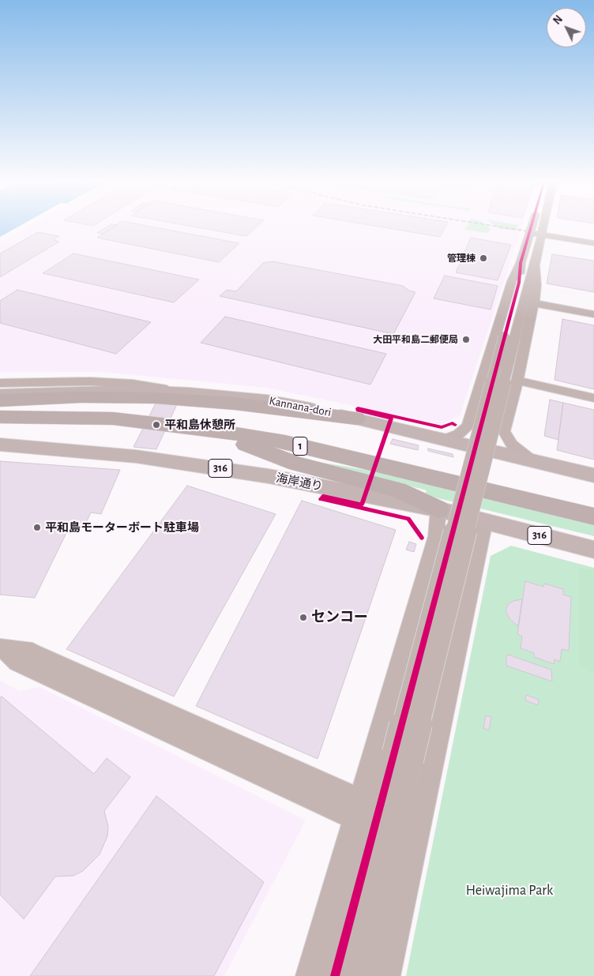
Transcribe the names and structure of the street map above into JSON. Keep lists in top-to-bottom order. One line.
{"streets":{"highway":["1"],"main road":["Kannana-dori","316","海岸通り"]},"parks":["Heiwajima Park"],"places":["管理棟","大田平和島二郵便局","平和島休憩所","平和島モーターボート駐車場","センコー"],"north":"top left"}
